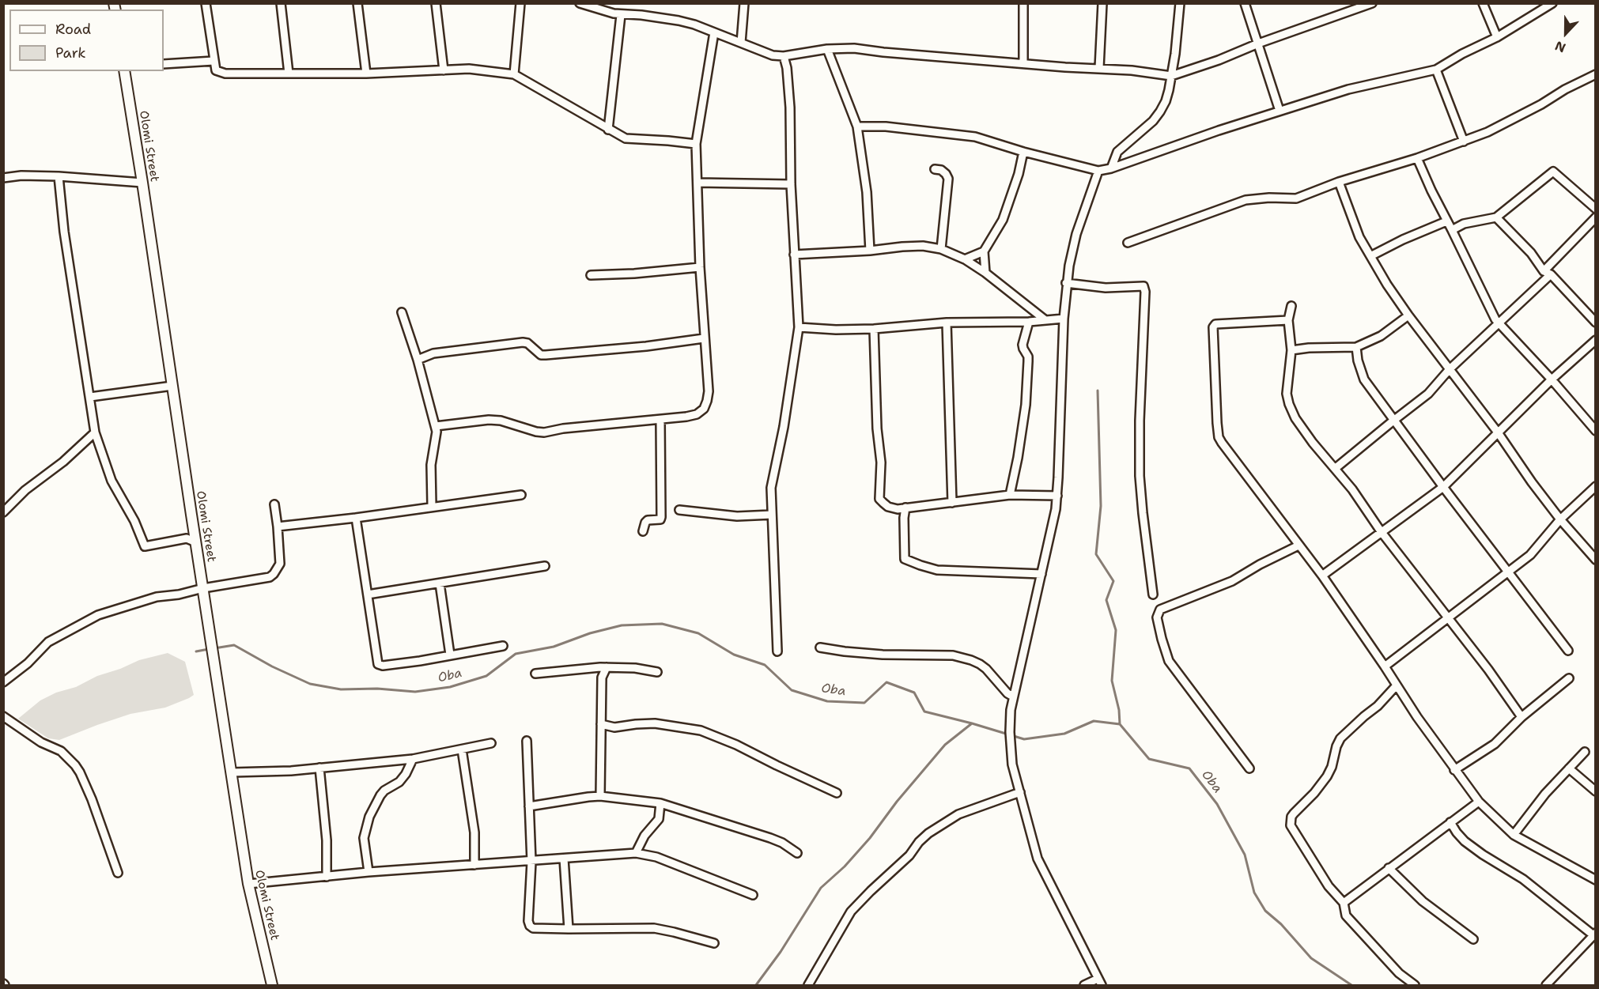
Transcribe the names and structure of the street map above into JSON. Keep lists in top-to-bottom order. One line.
{"streets":{"main road":["Olomi Street"]},"water":["Oba"],"legend":["Road","Park"],"north":"bottom"}
